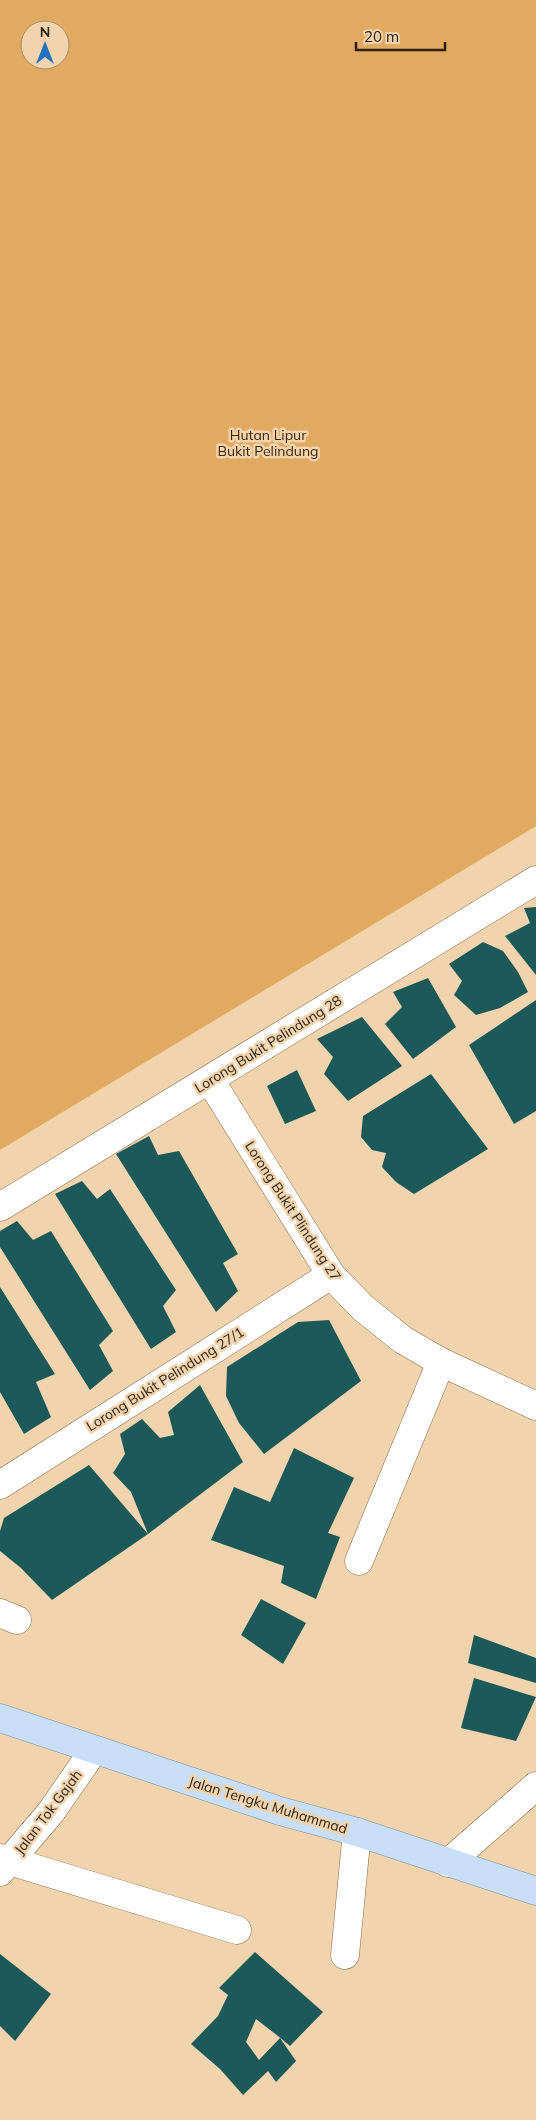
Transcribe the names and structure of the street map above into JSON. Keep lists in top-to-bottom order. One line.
{"streets":{"main road":["Jalan Tengku Muhammad"],"street":["Lorong Bukit Pelindung 28","Lorong Bukit Plindung 27","Lorong Bukit Pelindung 27/1","Jalan Tok Gajah"]},"crossings":[["Lorong Bukit Pelindung 28","Lorong Bukit Plindung 27"],["Lorong Bukit Plindung 27","Lorong Bukit Pelindung 27/1"],["Jalan Tengku Muhammad","Jalan Tok Gajah"]],"parks":["Hutan Lipur Bukit Pelindung"],"scale_bar":"20 m","north":"top"}
